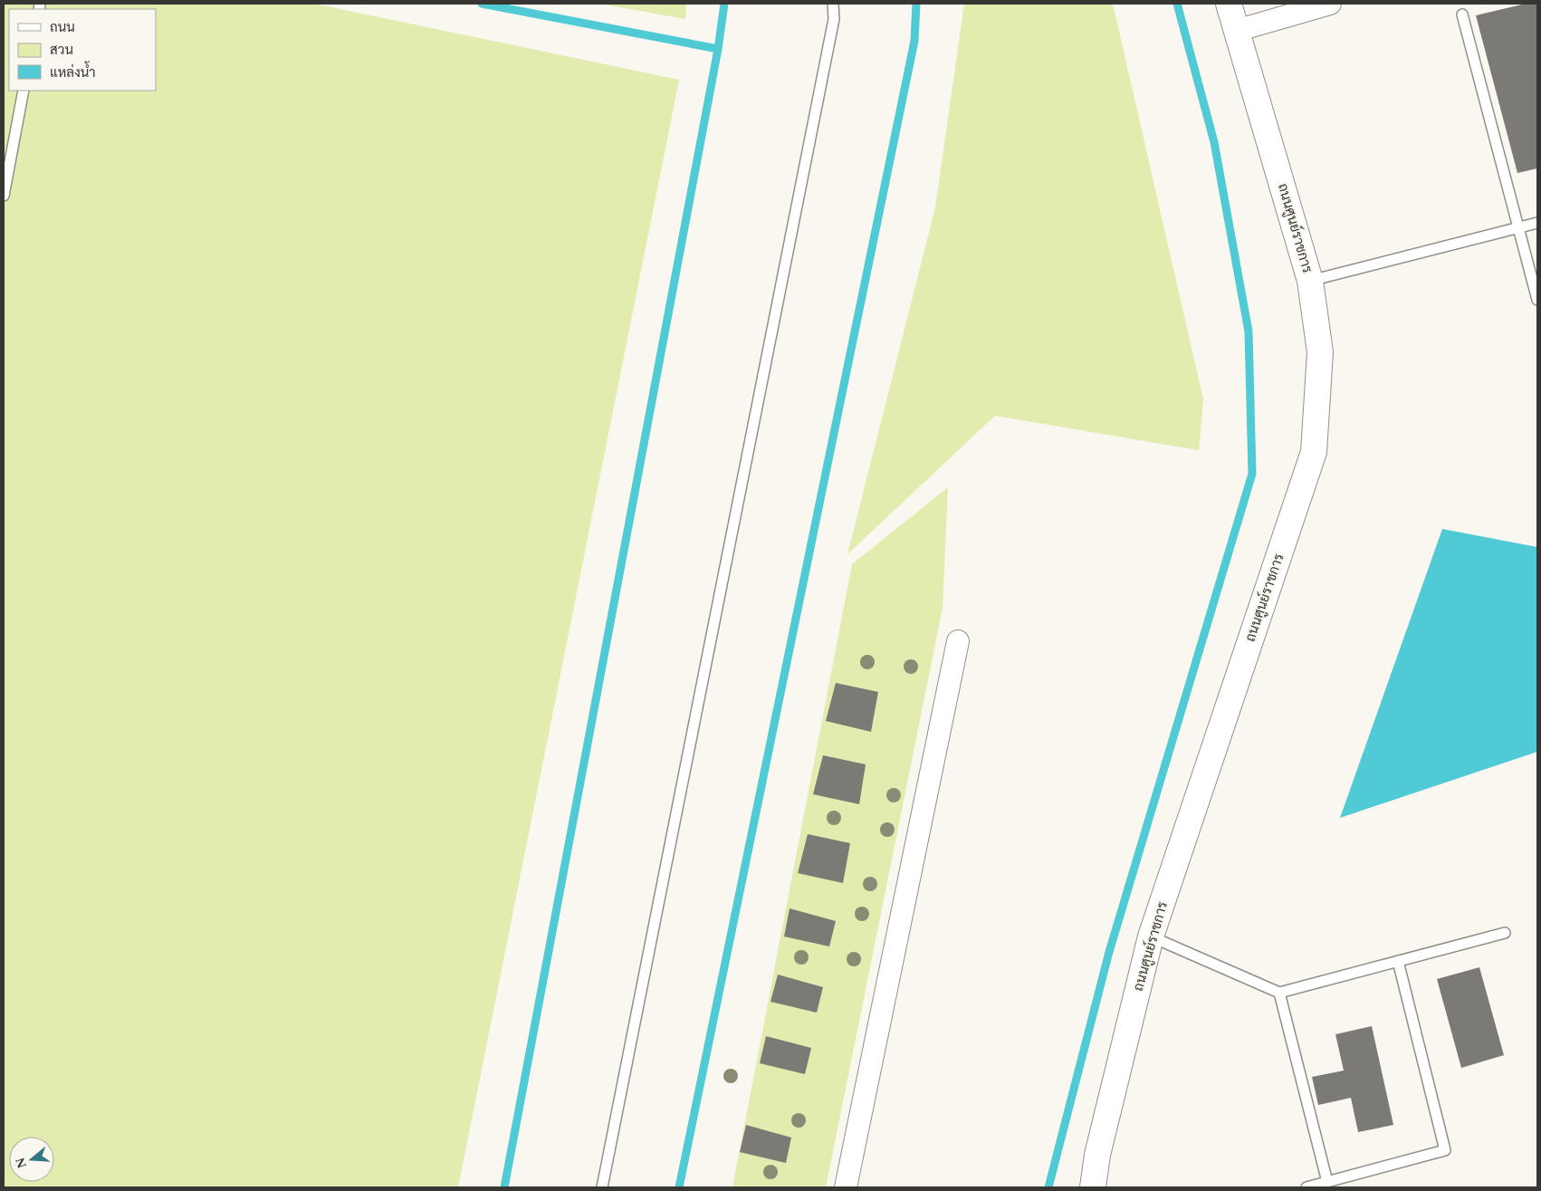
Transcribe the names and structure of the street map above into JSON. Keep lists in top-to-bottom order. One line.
{"streets":{"street":["ถนนศูนย์ราชการ"]},"legend":["ถนน","สวน","แหล่งน้ำ"],"north":"left"}
